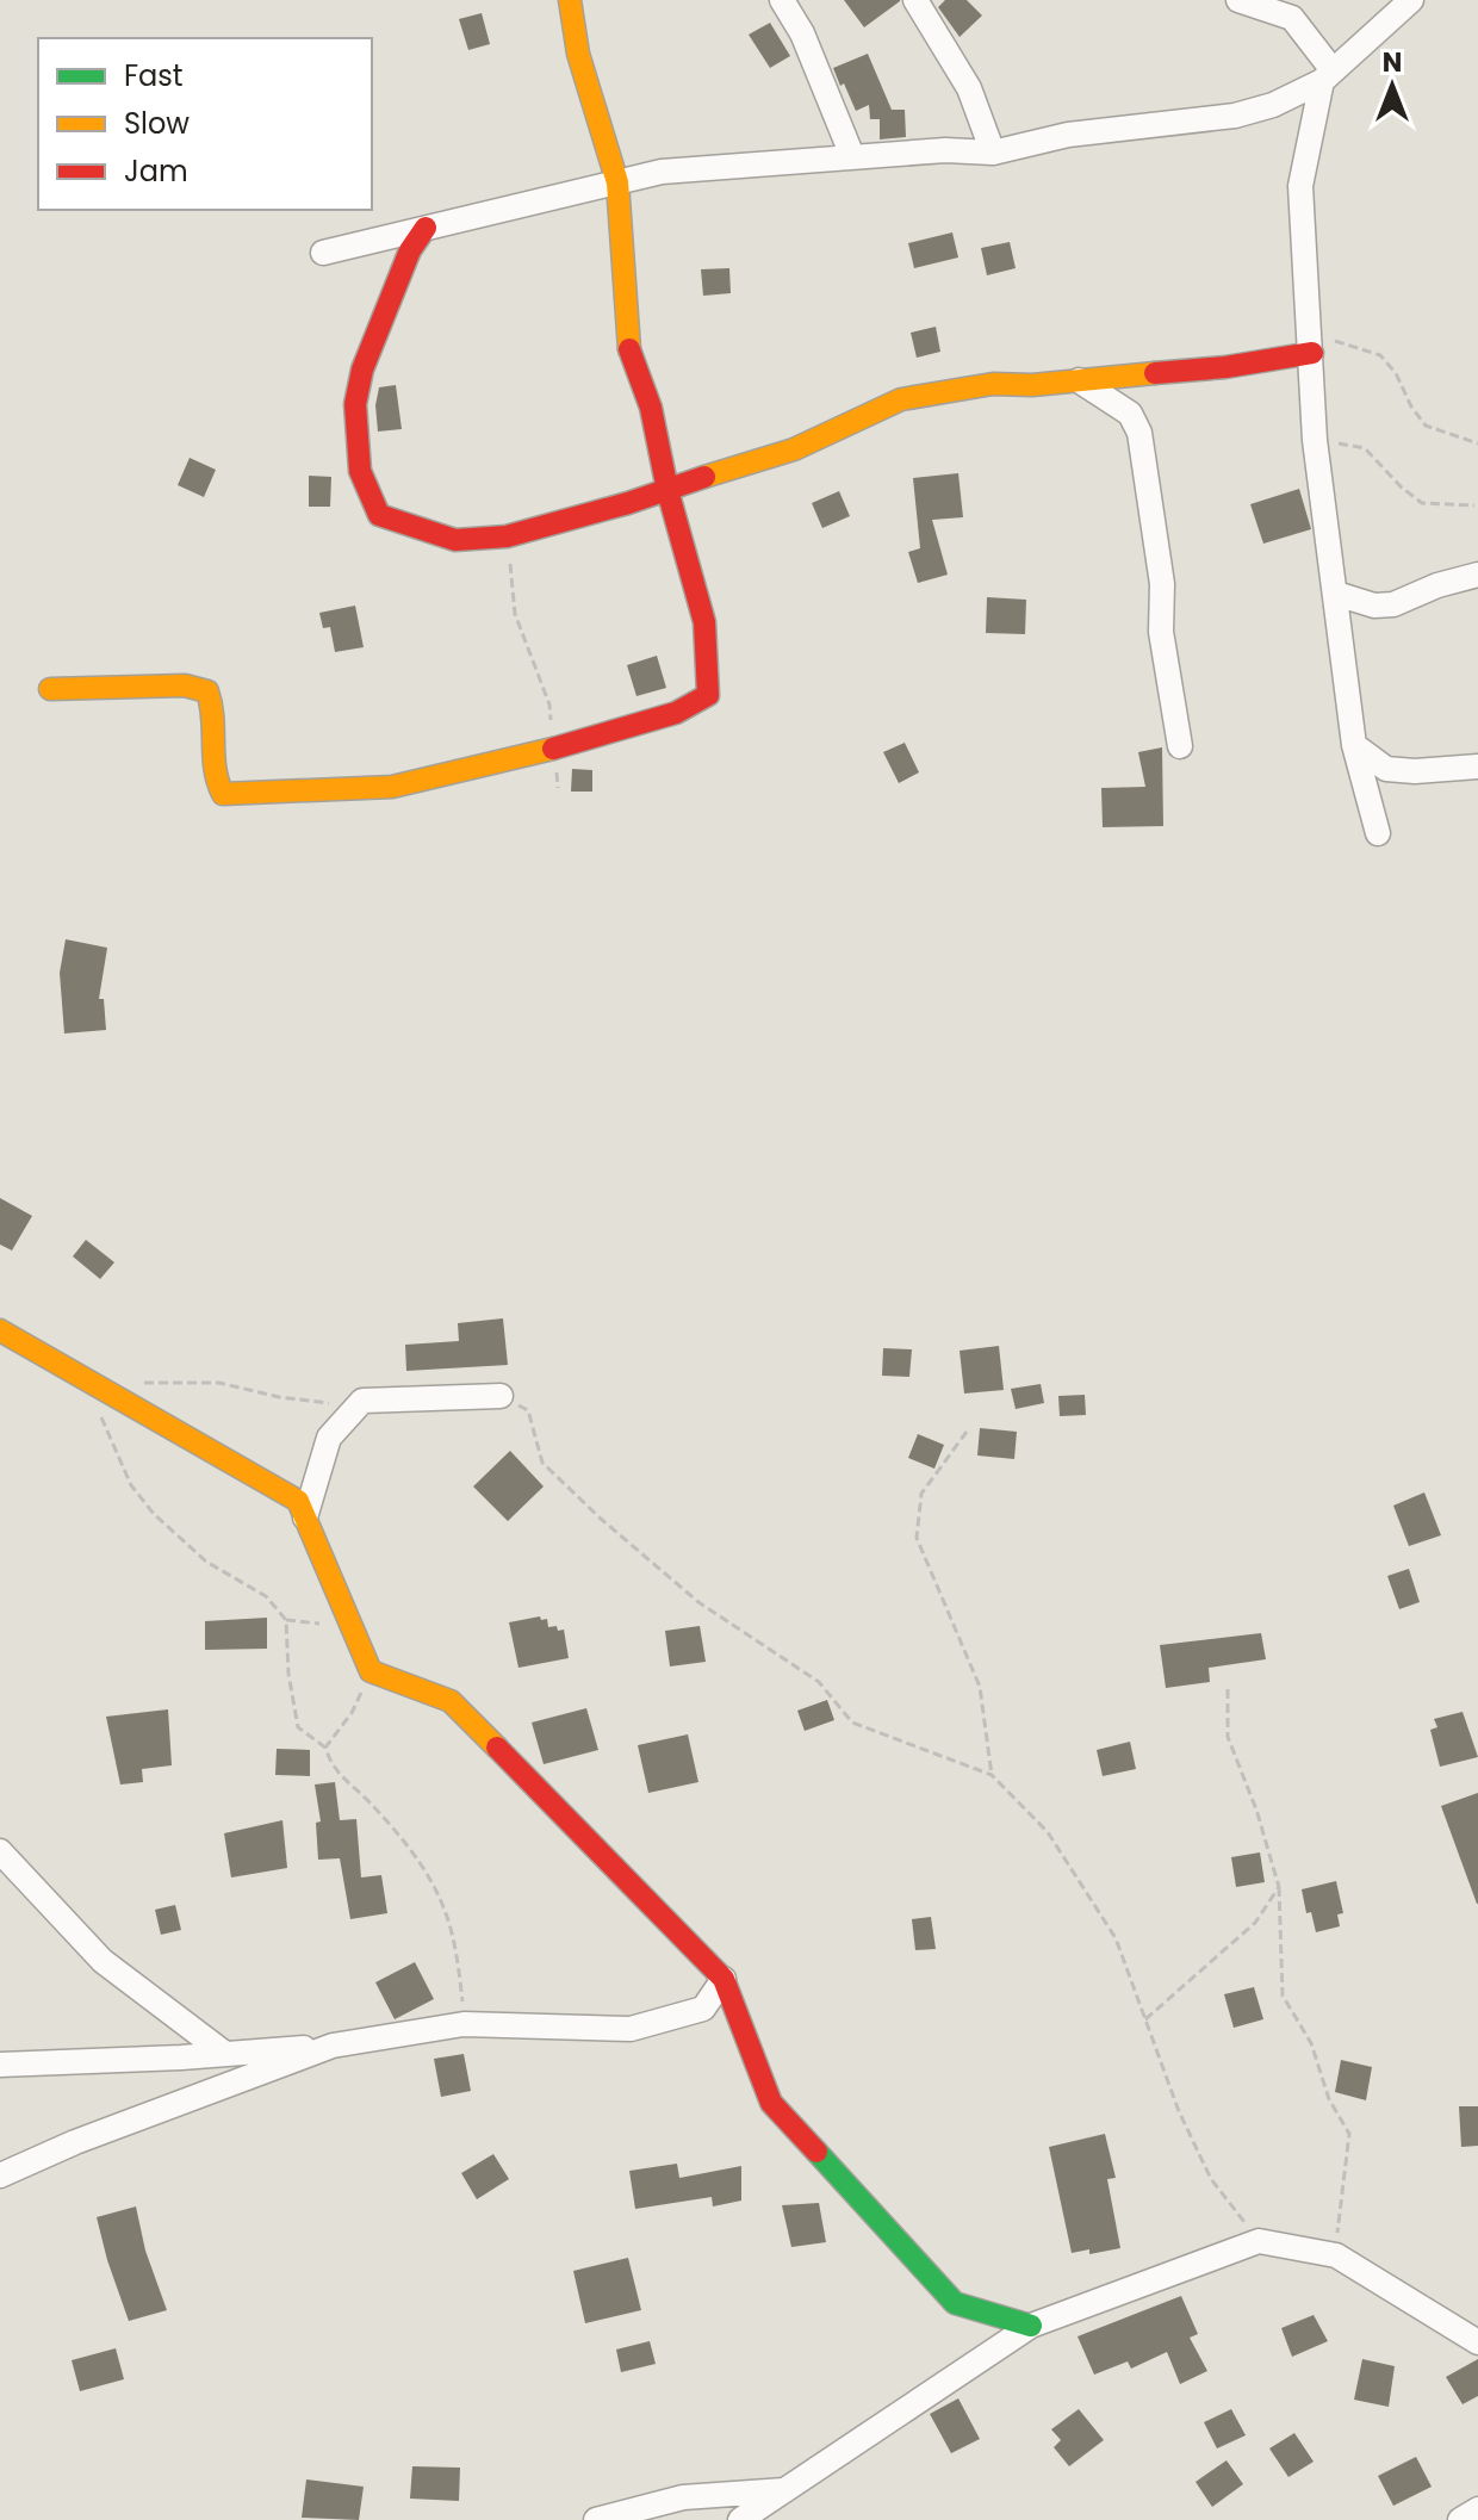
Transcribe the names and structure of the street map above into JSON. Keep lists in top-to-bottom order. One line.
{"legend":["Fast","Slow","Jam"],"north":"top"}
